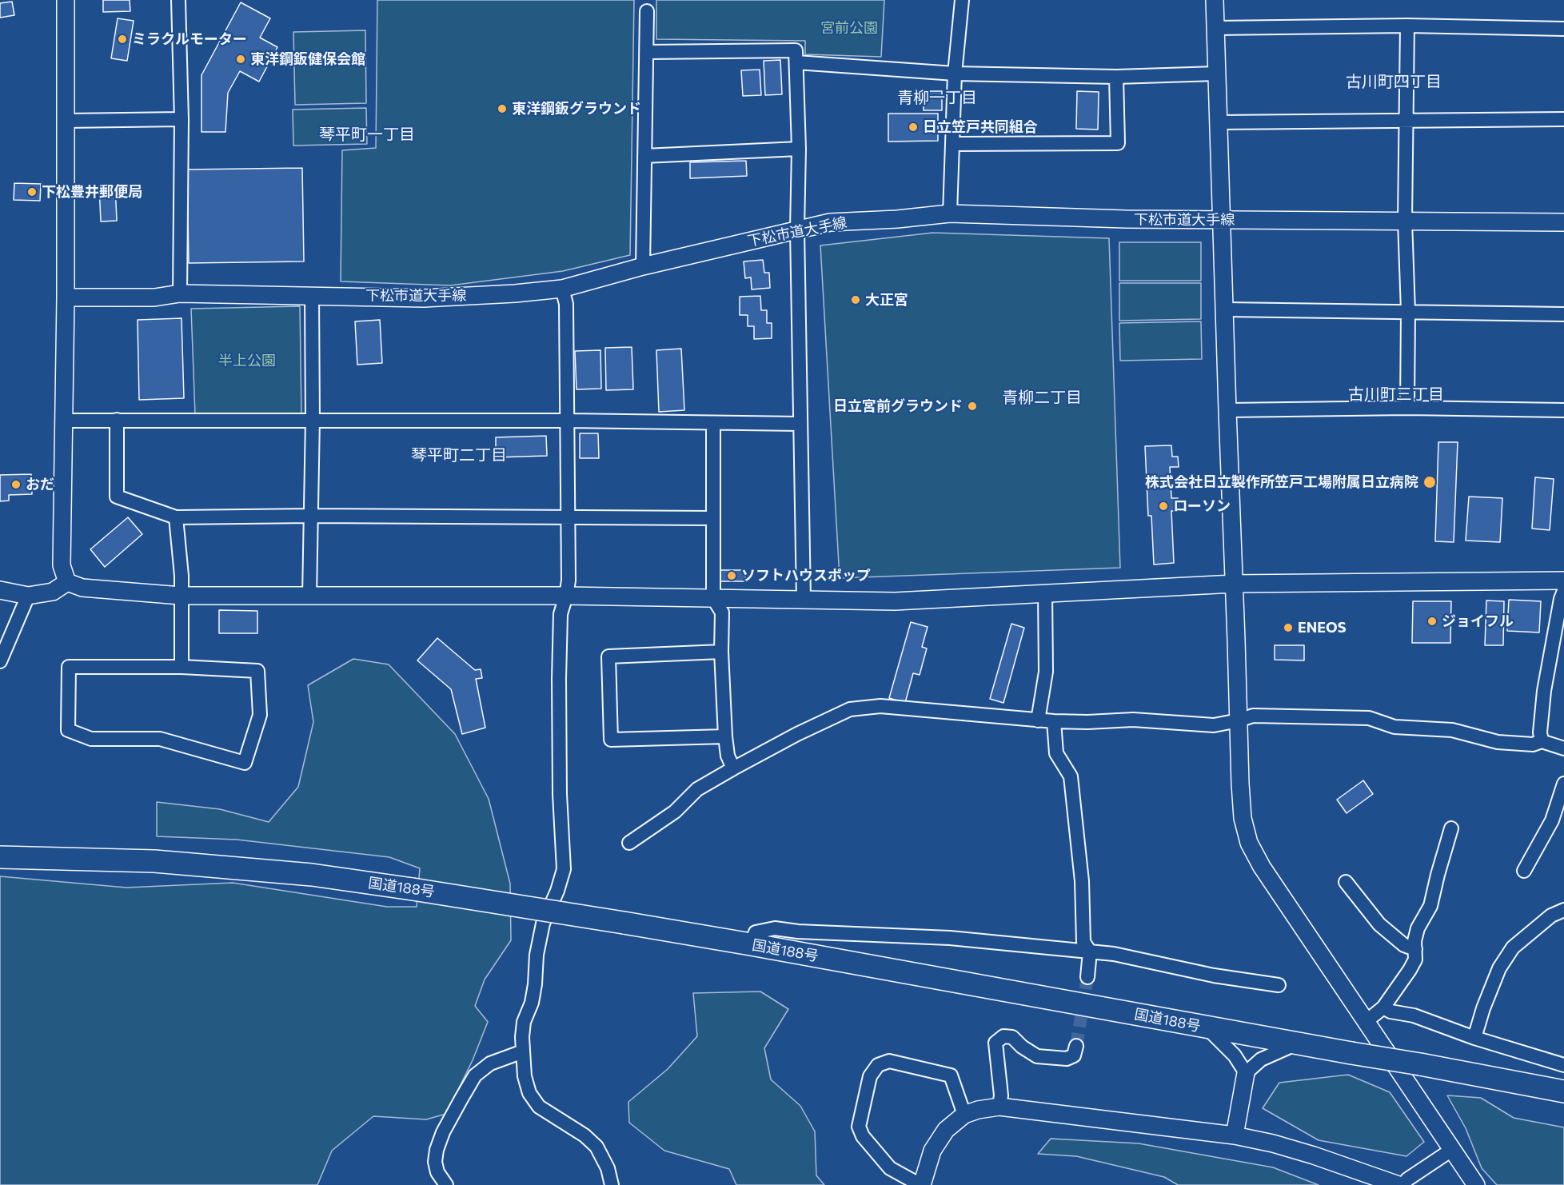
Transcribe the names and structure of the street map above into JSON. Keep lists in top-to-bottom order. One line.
{"streets":{"highway":["国道188号"],"street":["下松市道大手線"]},"districts":["古川町四丁目","青柳一丁目","琴平町一丁目","古川町三丁目","青柳二丁目","琴平町二丁目"],"parks":["宮前公園","半上公園"],"places":["ミラクルモーター","東洋鋼鈑健保会館","東洋鋼鈑グラウンド","日立笠戸共同組合","下松豊井郵便局","大正宮","日立宮前グラウンド","株式会社日立製作所笠戸工場附属日立病院","おだ","ローソン","ソフトハウスポップ","ジョイフル","ENEOS"]}
